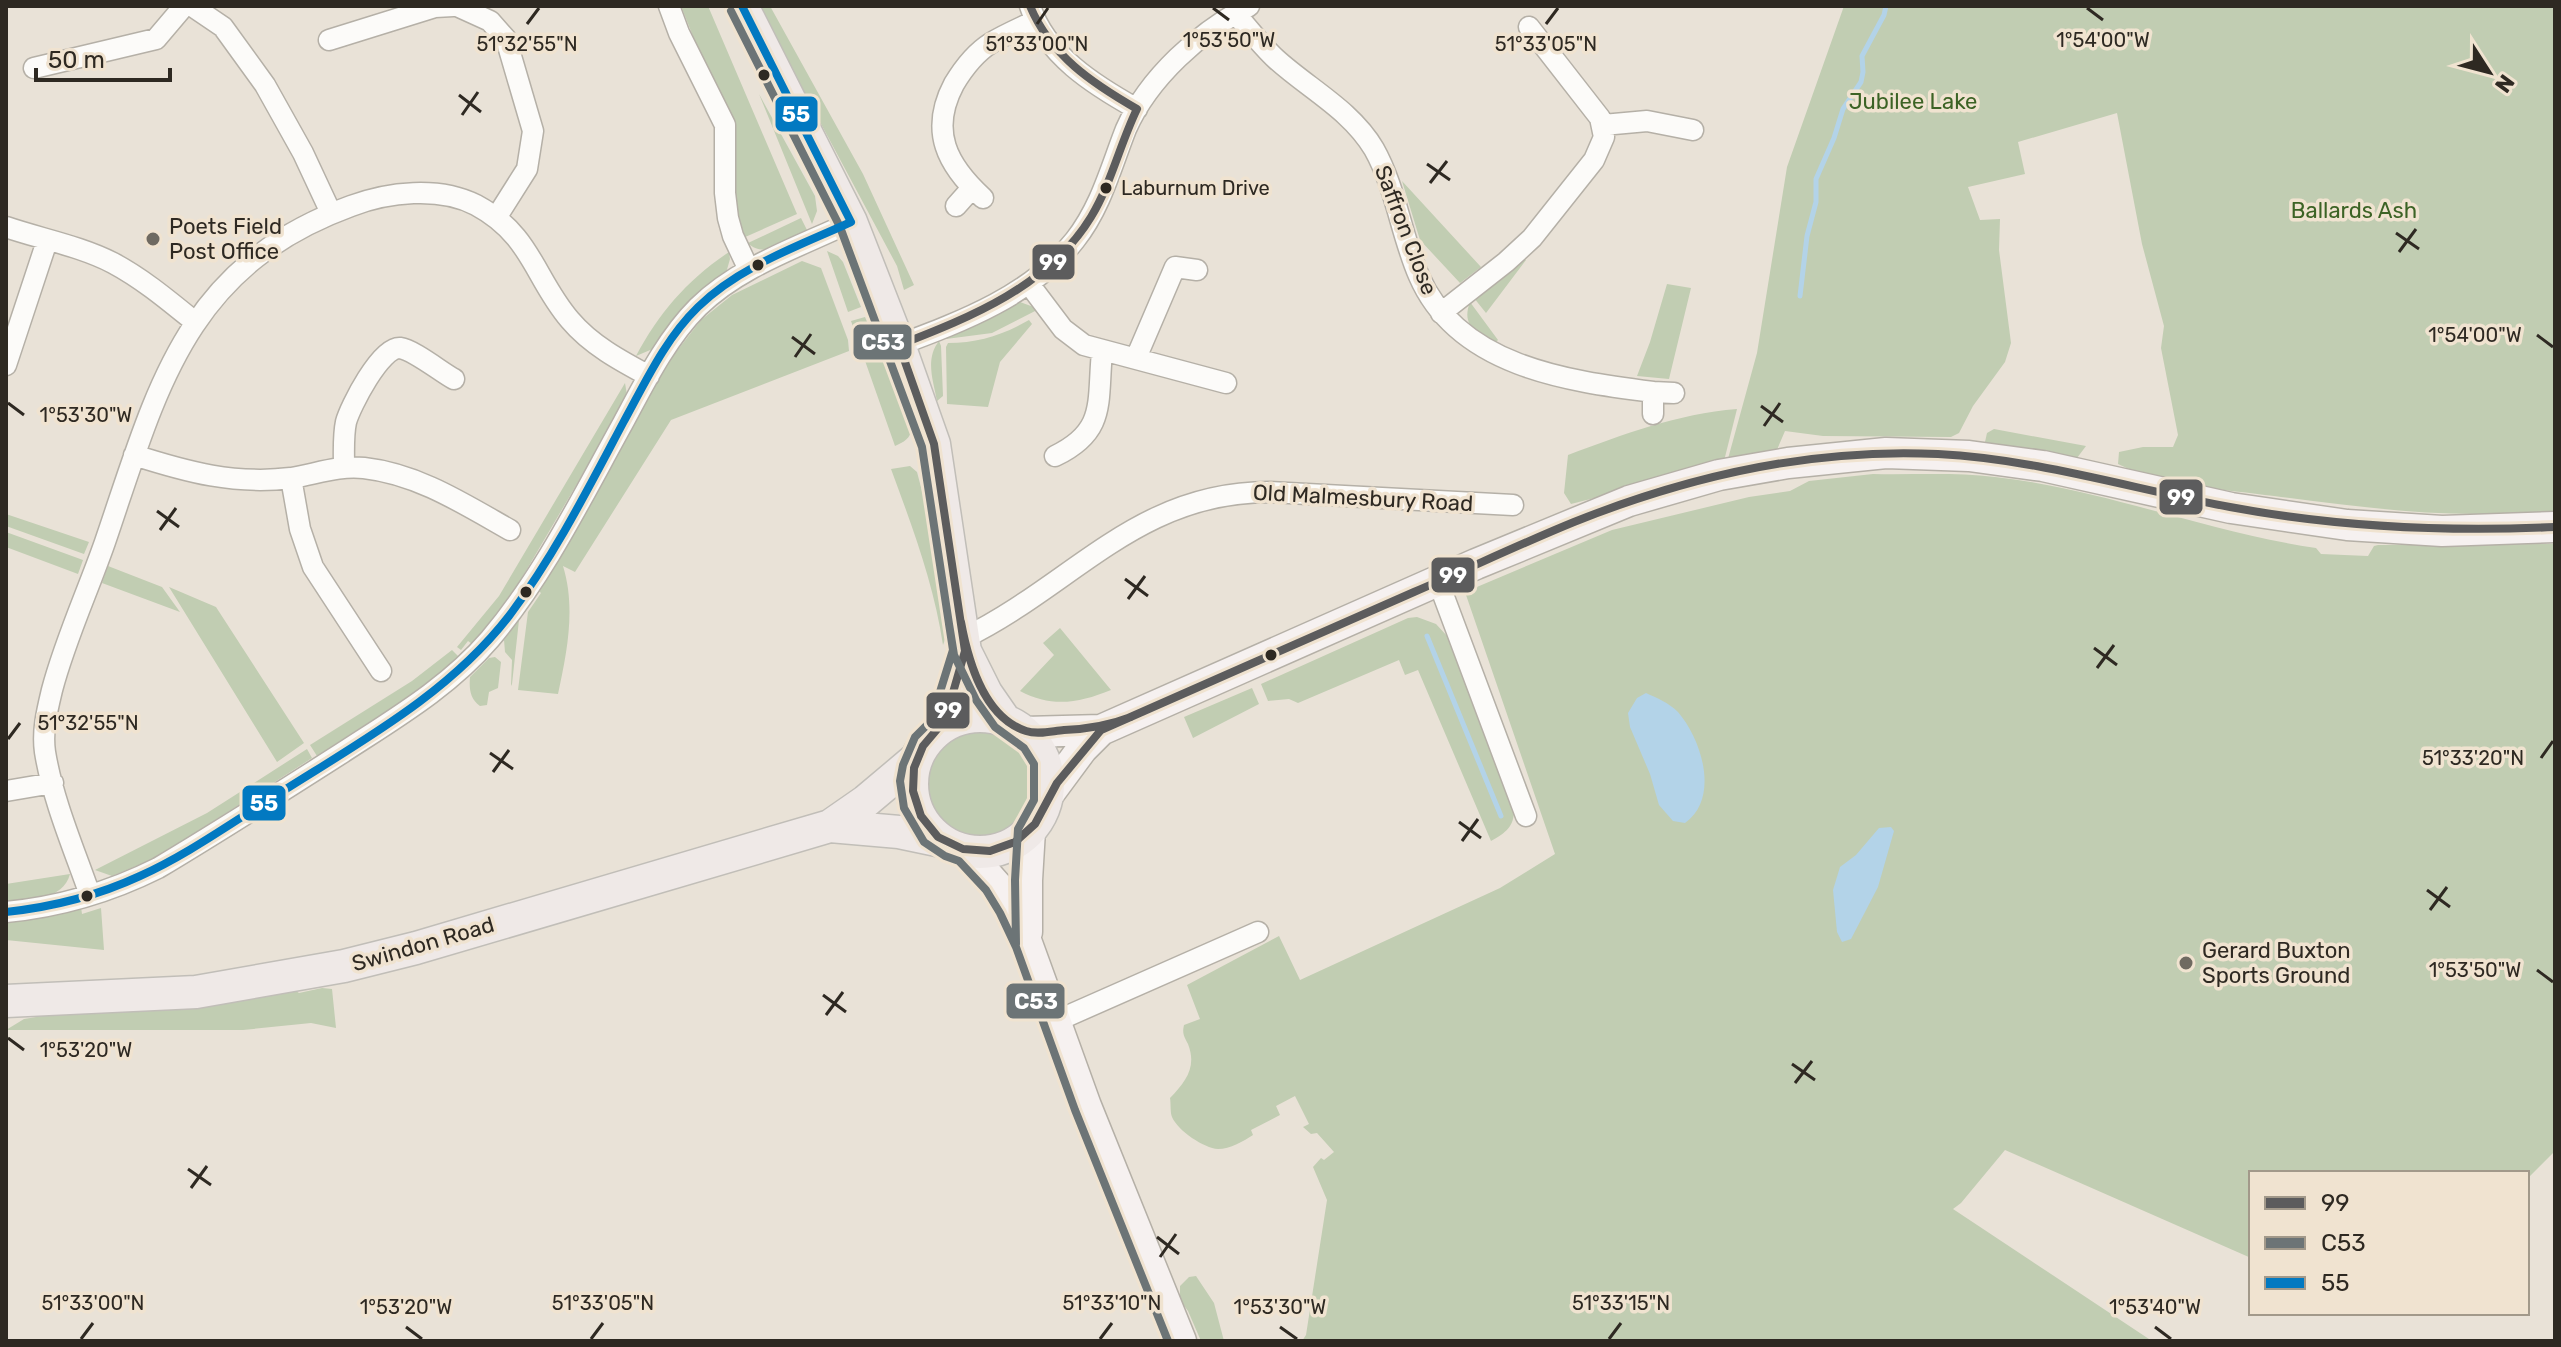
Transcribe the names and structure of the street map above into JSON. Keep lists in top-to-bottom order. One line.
{"streets":{"main road":["Swindon Road"],"street":["Saffron Close","Old Malmesbury Road"]},"parks":["Jubilee Lake","Ballards Ash"],"places":["Laburnum Drive","Poets Field Post Office","Gerard Buxton Sports Ground"],"lines":["transit line 99","transit line 55","transit line C53"],"legend":["99","C53","55"],"scale_bar":"50 m","north":"bottom right","coordinates":["1°53'50\"W","1°54'00\"W","51°33'00\"N","51°33'05\"N","51°32'55\"N","1°53'30\"W","51°33'20\"N","1°53'20\"W","51°33'10\"N","51°33'15\"N","1°53'40\"W"]}
